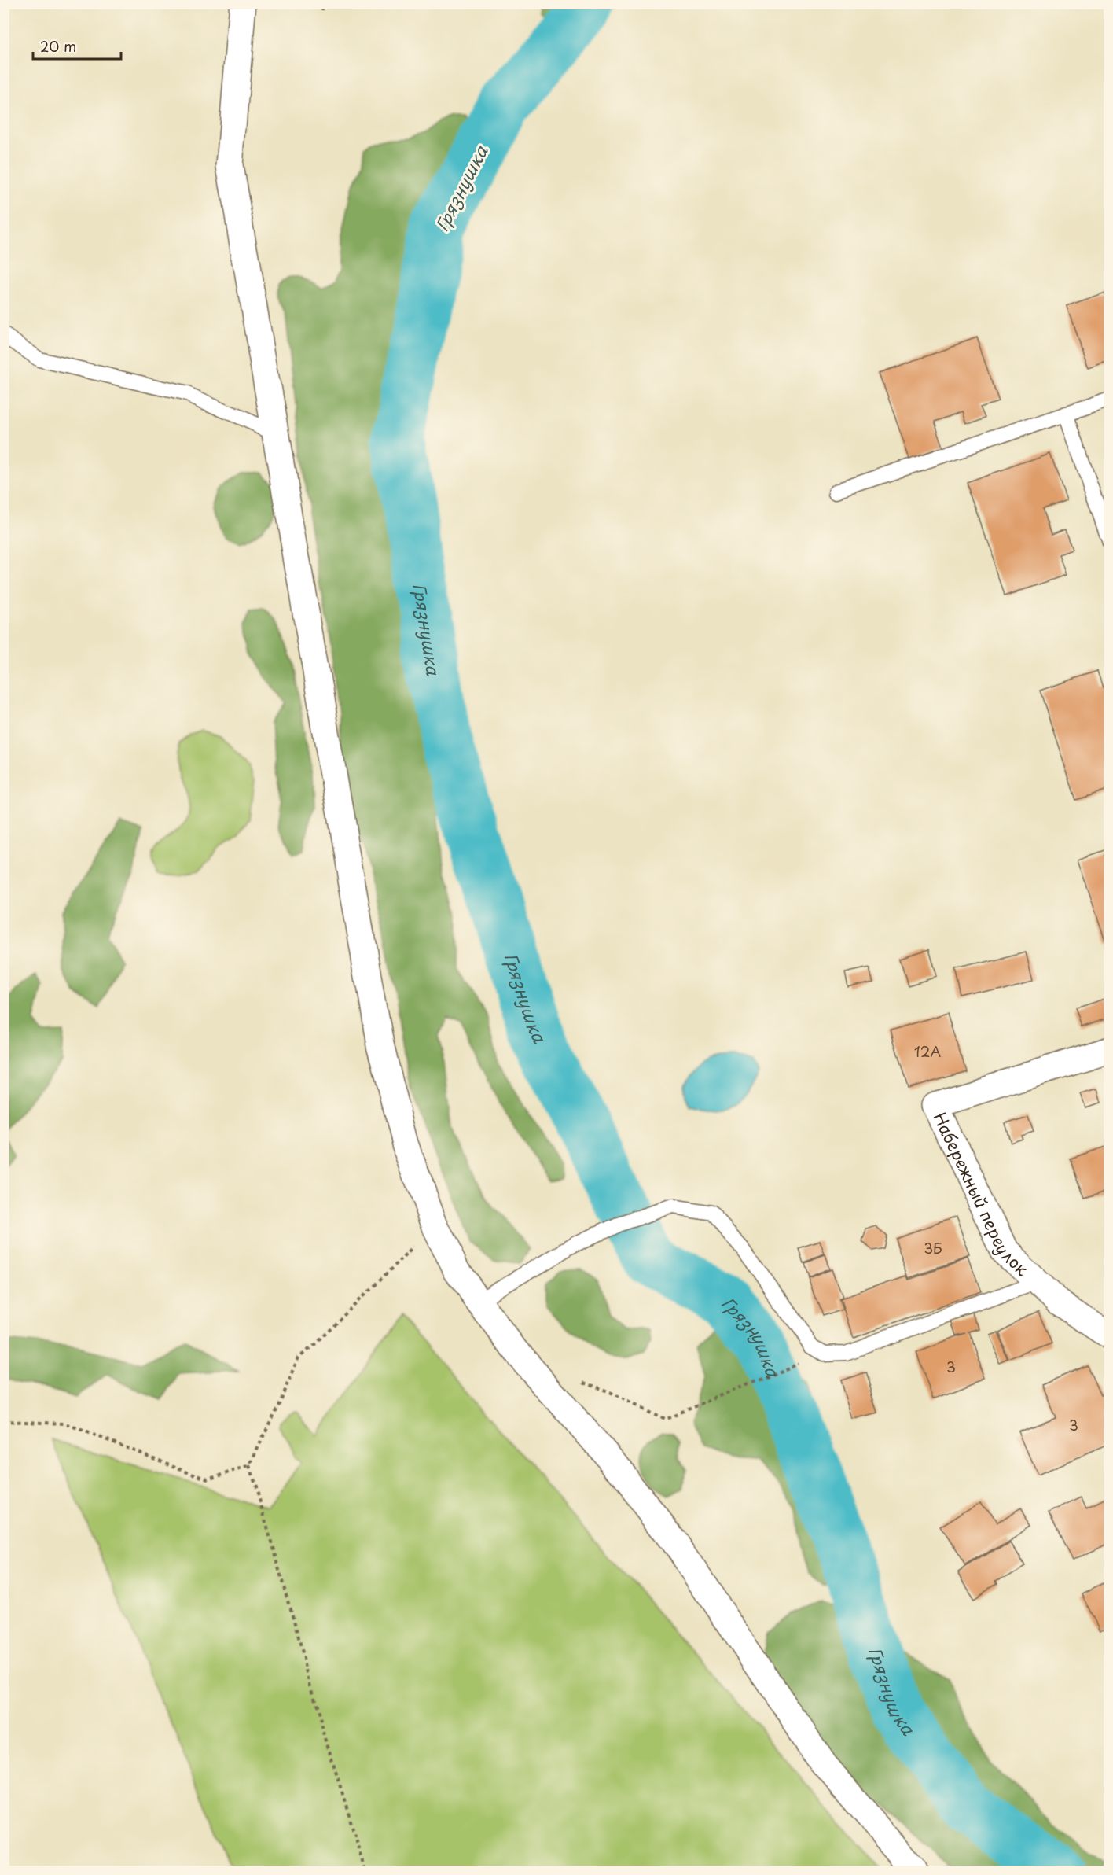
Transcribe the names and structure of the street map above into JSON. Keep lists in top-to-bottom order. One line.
{"streets":{"street":["Набережный переулок"]},"water":["Грязнушка"],"house_numbers":["12А","3Б","3","3"],"scale_bar":"20 m"}
